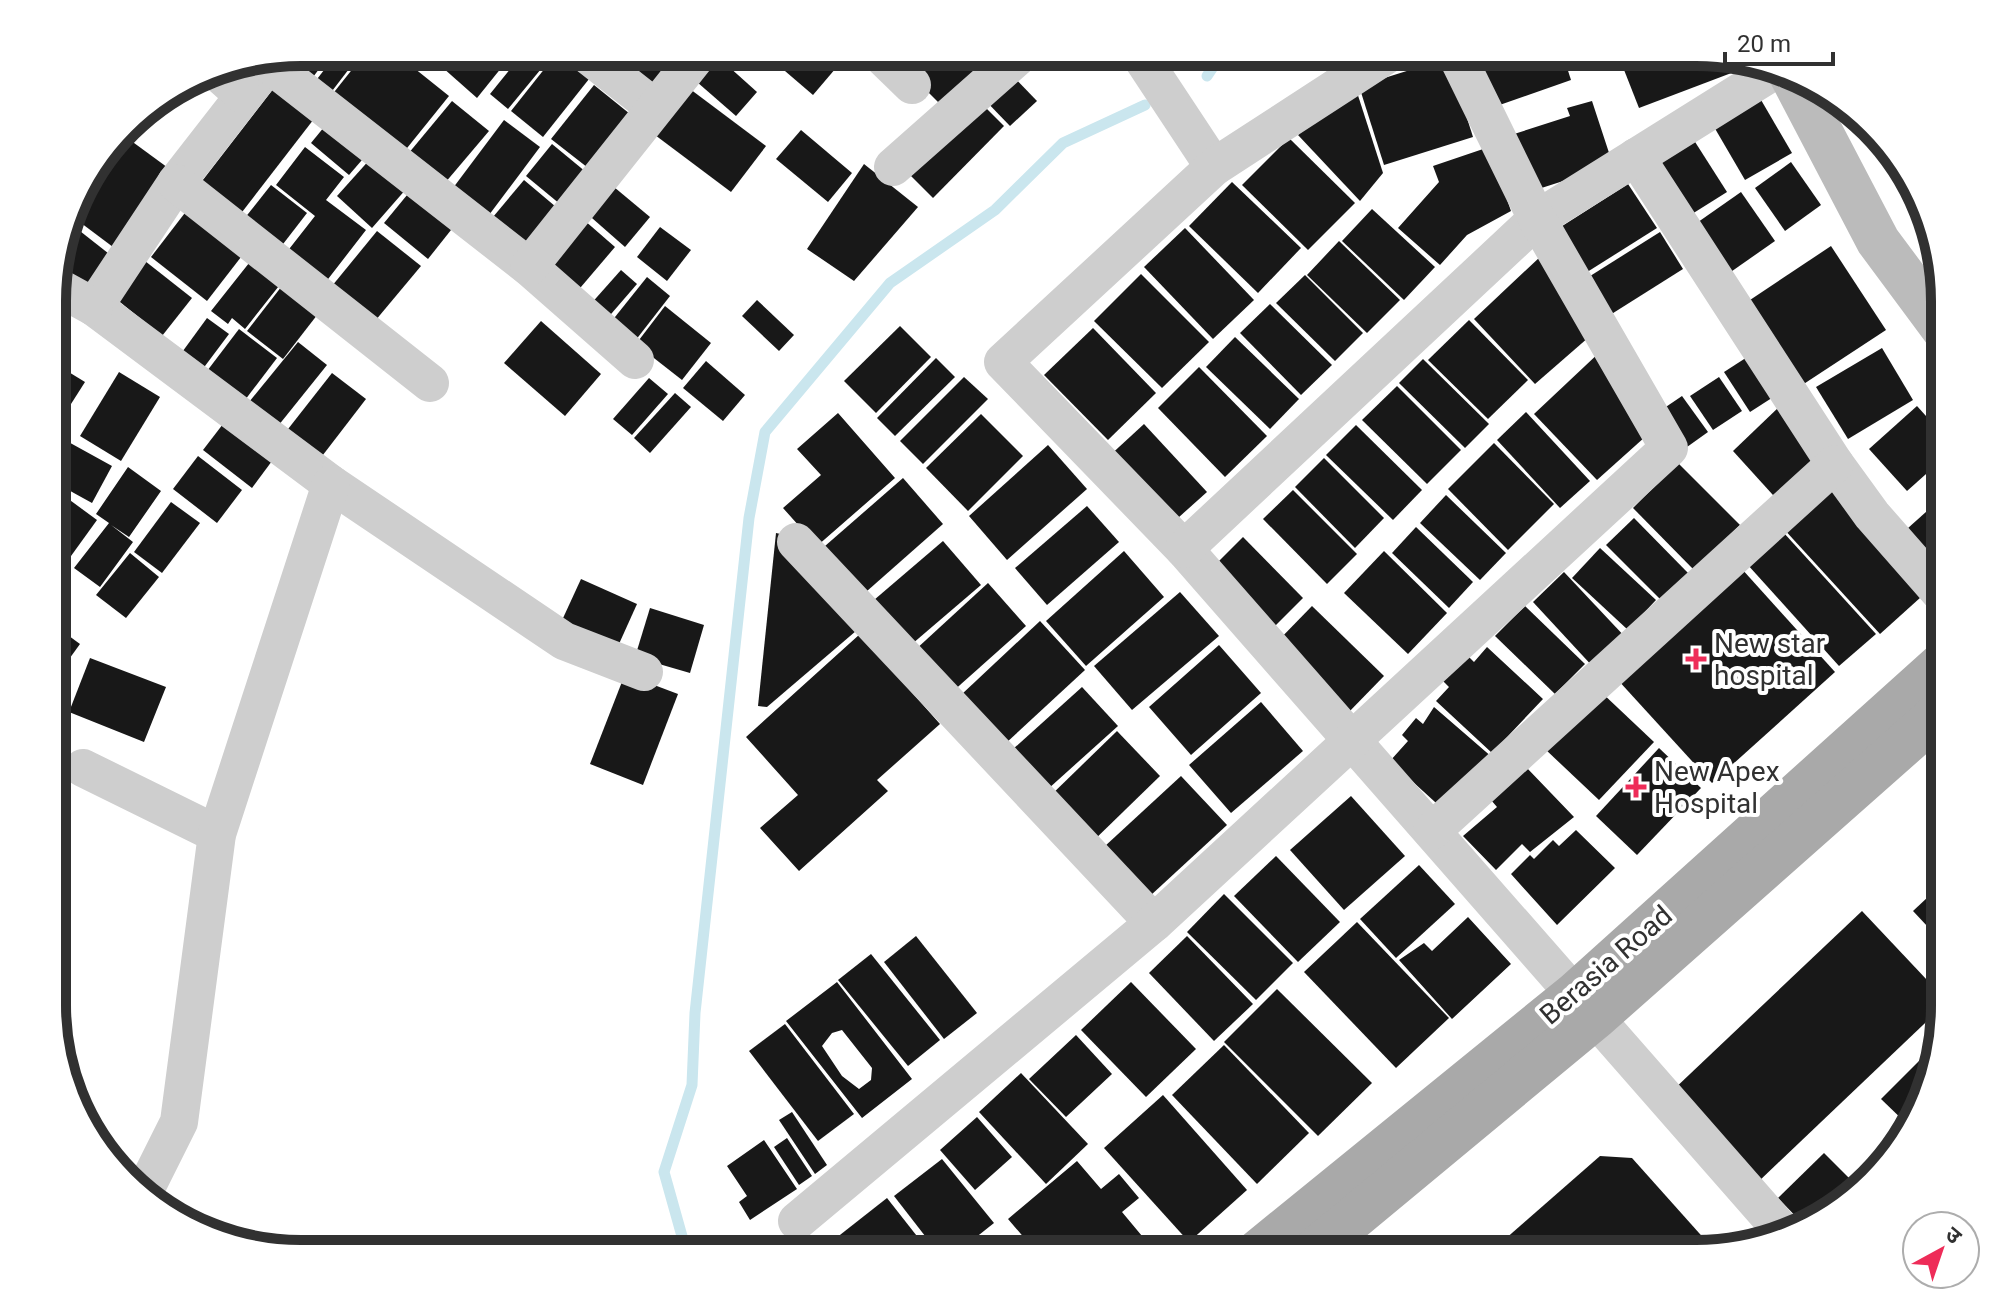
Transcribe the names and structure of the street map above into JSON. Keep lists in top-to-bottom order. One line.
{"streets":{"main road":["Berasia Road"]},"places":{"health":["New star hospital","New Apex Hospital"]},"scale_bar":"20 m","north":"top right"}
